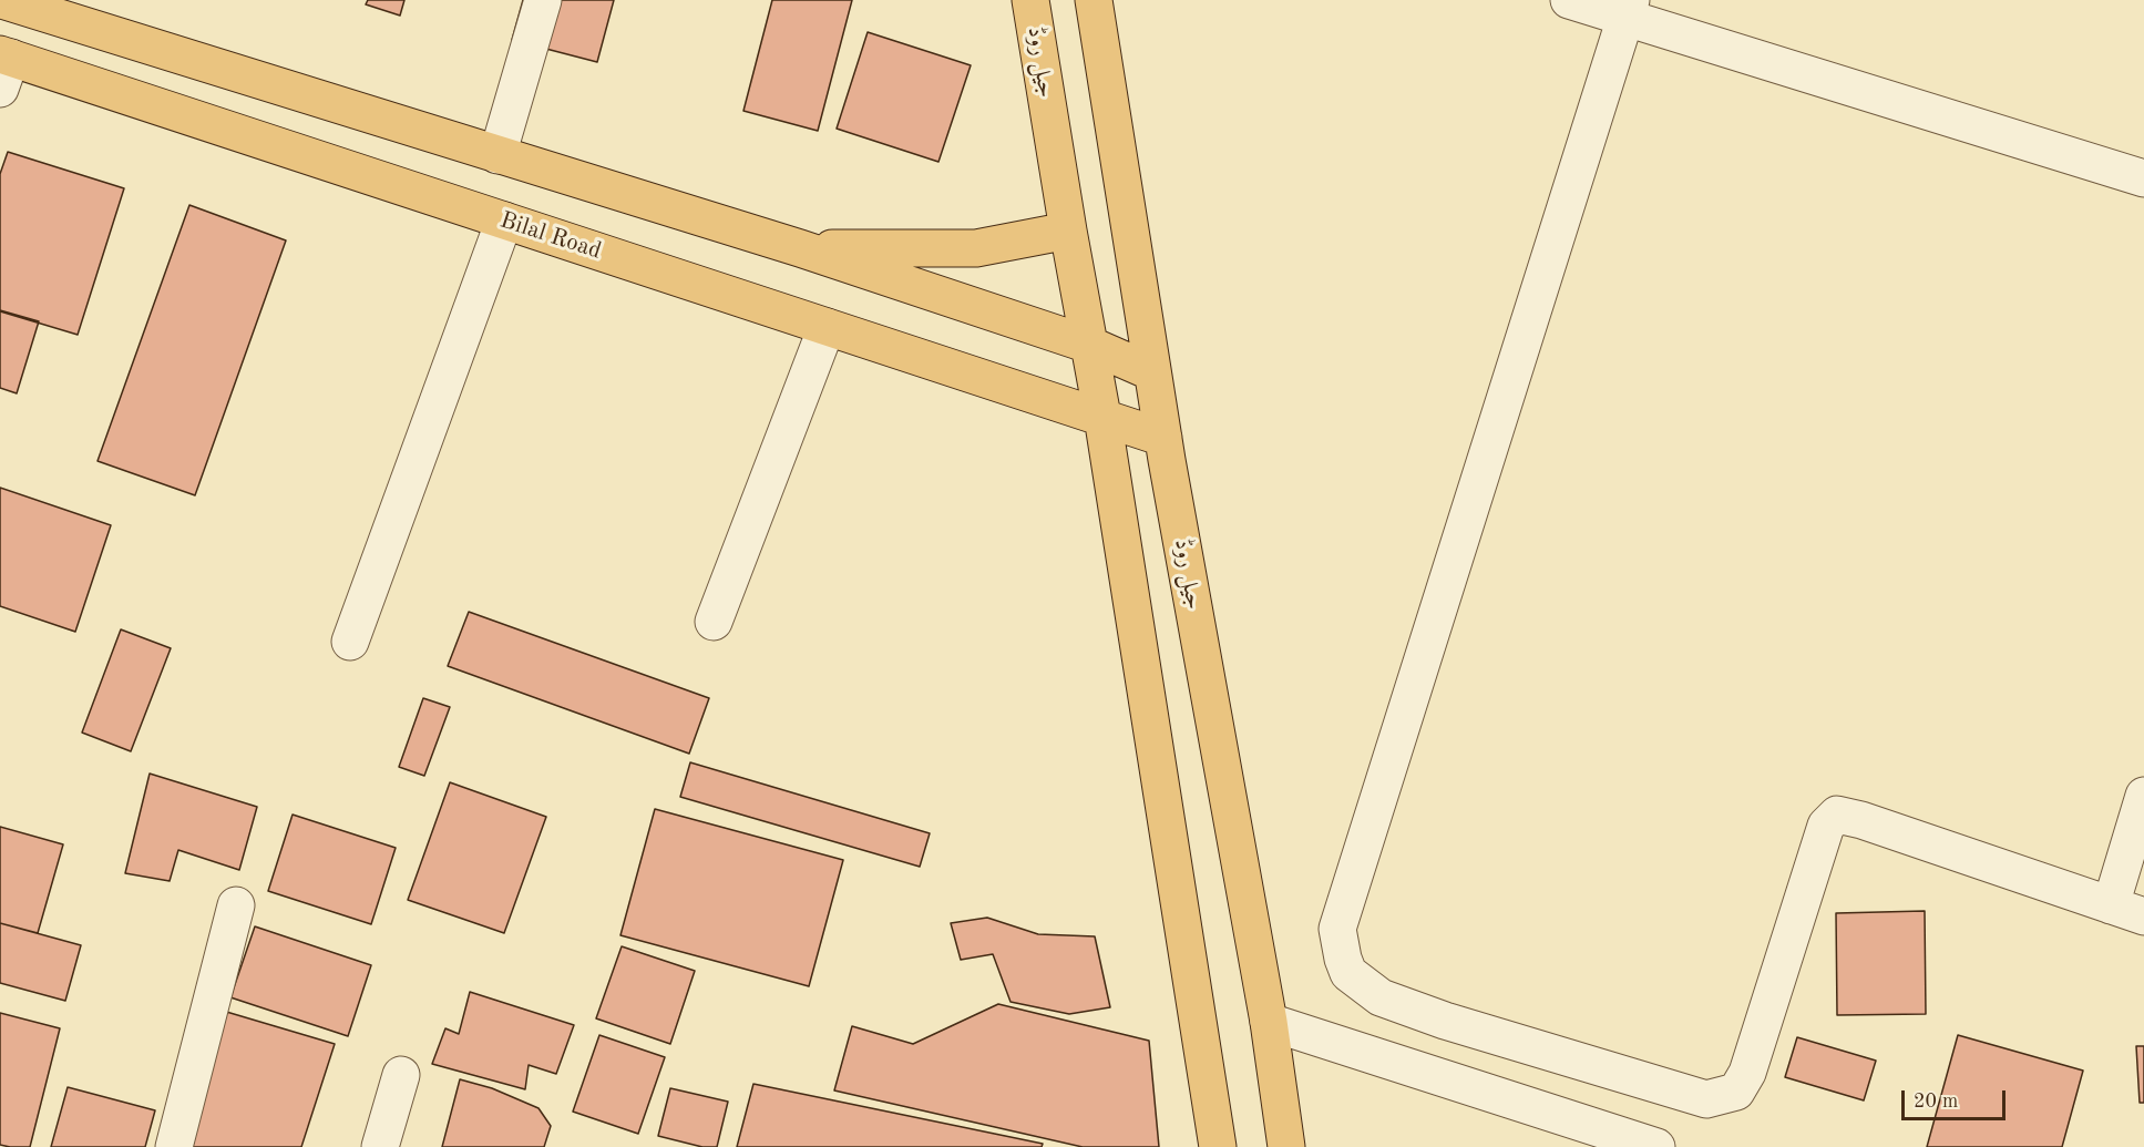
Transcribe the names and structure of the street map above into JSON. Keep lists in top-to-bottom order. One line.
{"streets":{"main road":["جیل روڈ","Bilal Road"]},"crossings":[["جیل روڈ","Bilal Road"]],"scale_bar":"20 m"}
